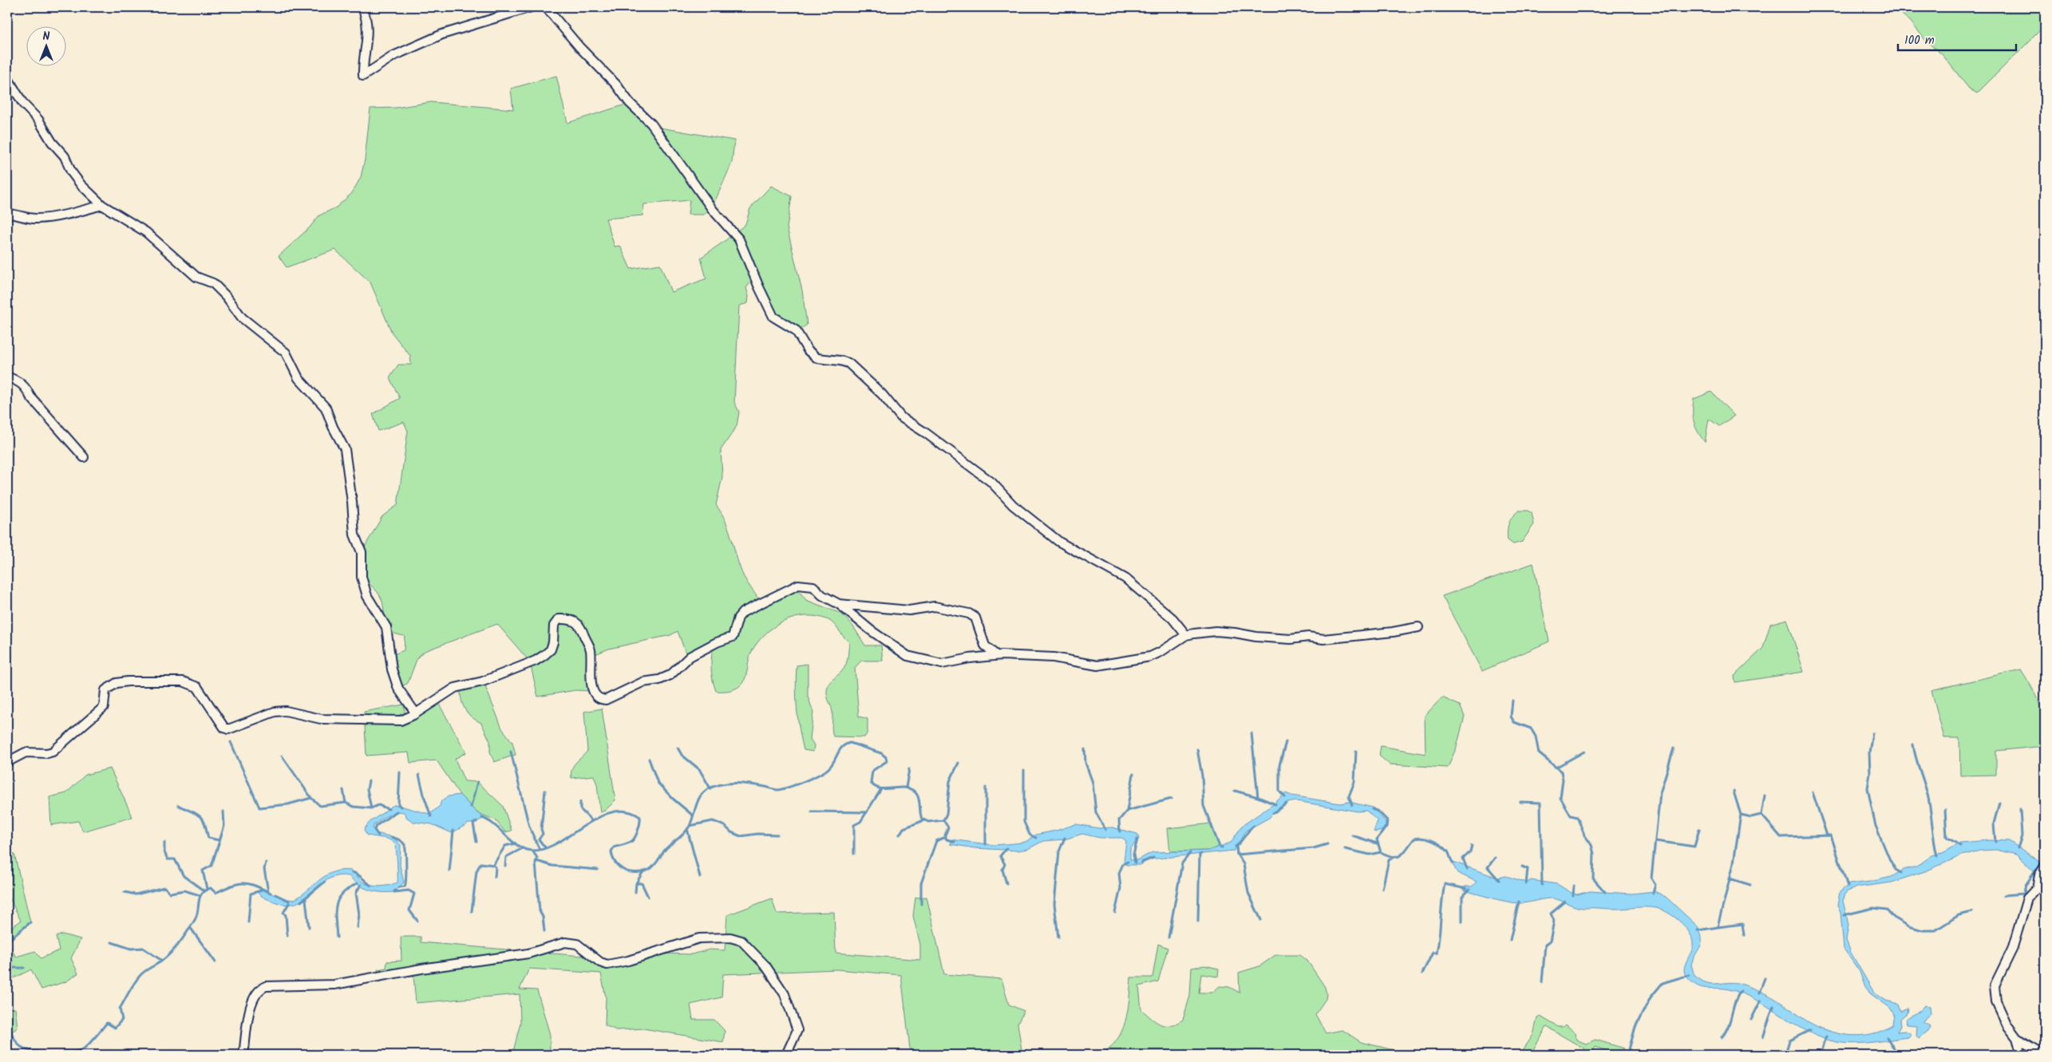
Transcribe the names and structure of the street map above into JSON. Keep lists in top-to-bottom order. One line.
{"scale_bar":"100 m","north":"top"}
